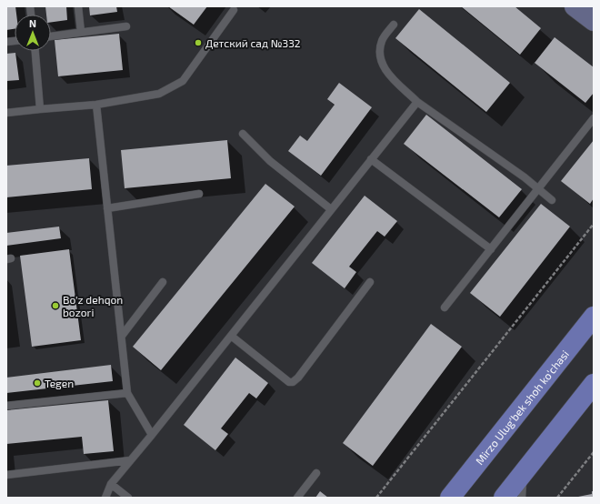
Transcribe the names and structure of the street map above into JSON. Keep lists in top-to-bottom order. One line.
{"streets":{"main road":["Mirzo Ulug'bek shoh ko'chasi"]},"places":["Детский сад №332","Bo'z dehqon bozori","Tegen"],"north":"top"}
